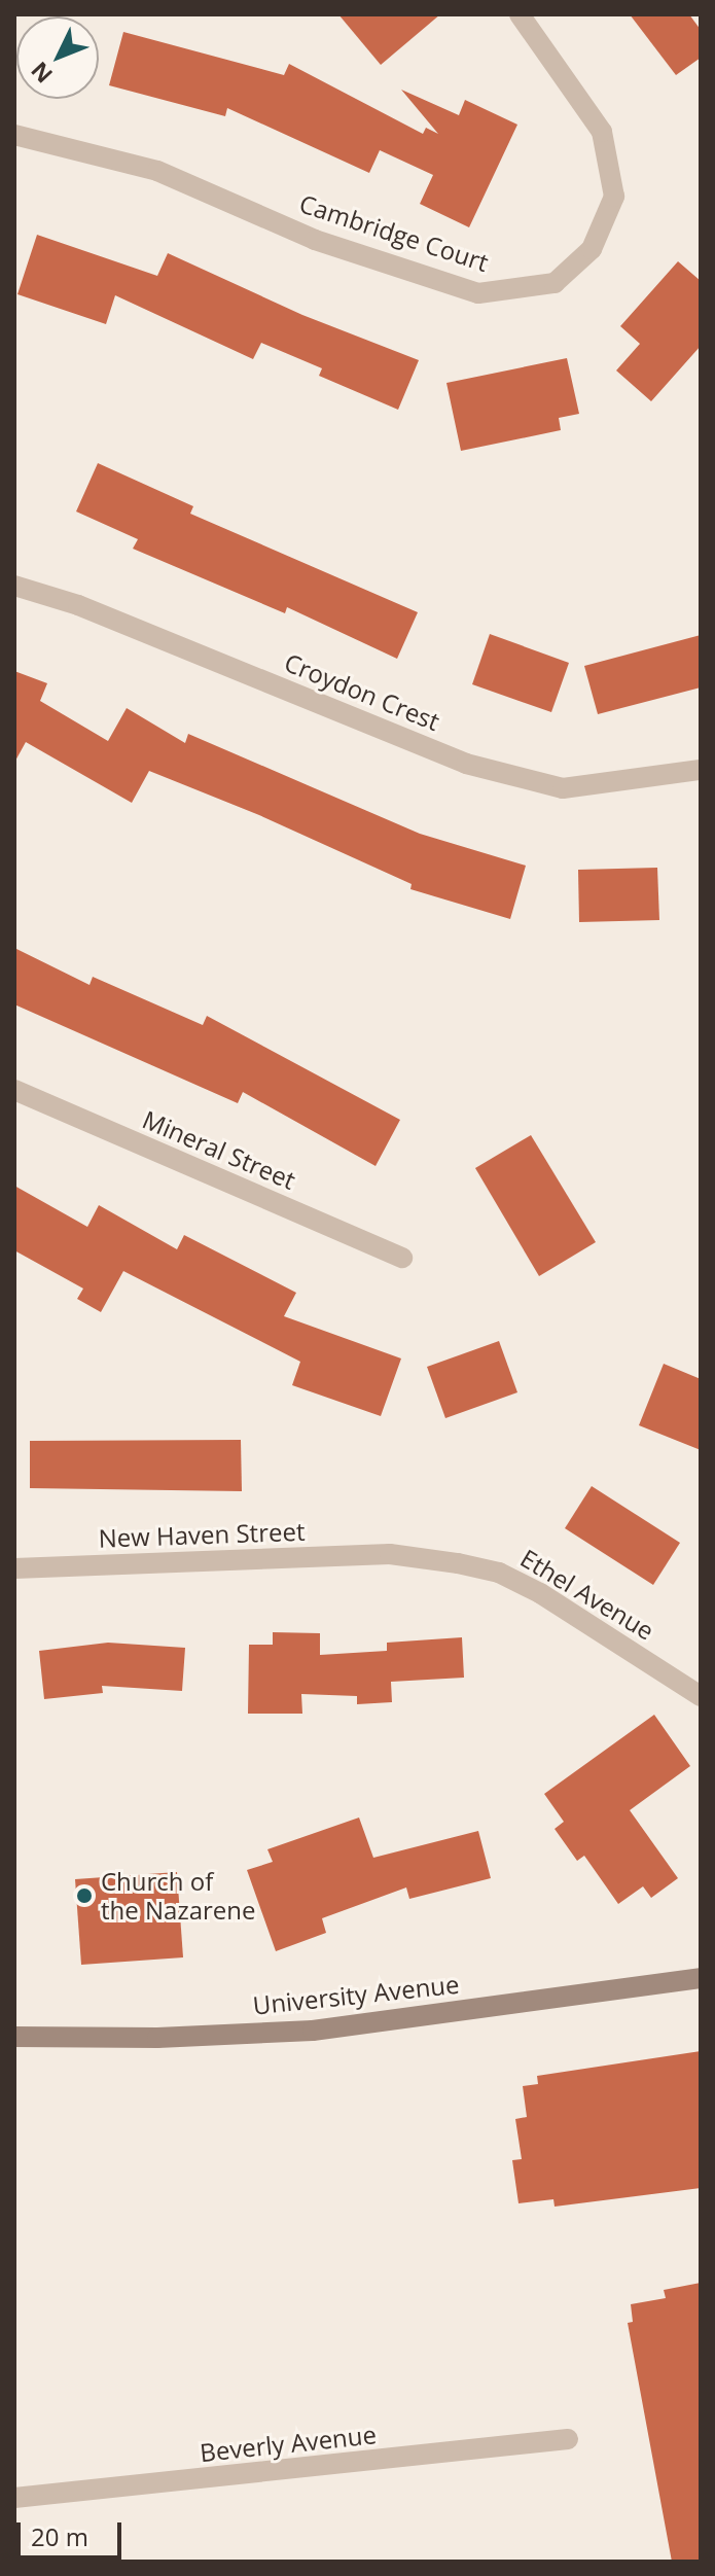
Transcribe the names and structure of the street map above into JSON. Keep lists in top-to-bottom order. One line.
{"streets":{"main road":["University Avenue"],"street":["Cambridge Court","Croydon Crest","Mineral Street","New Haven Street","Ethel Avenue","Beverly Avenue"]},"crossings":[["New Haven Street","Ethel Avenue"]],"places":["Church of the Nazarene"],"scale_bar":"20 m","north":"bottom left"}
